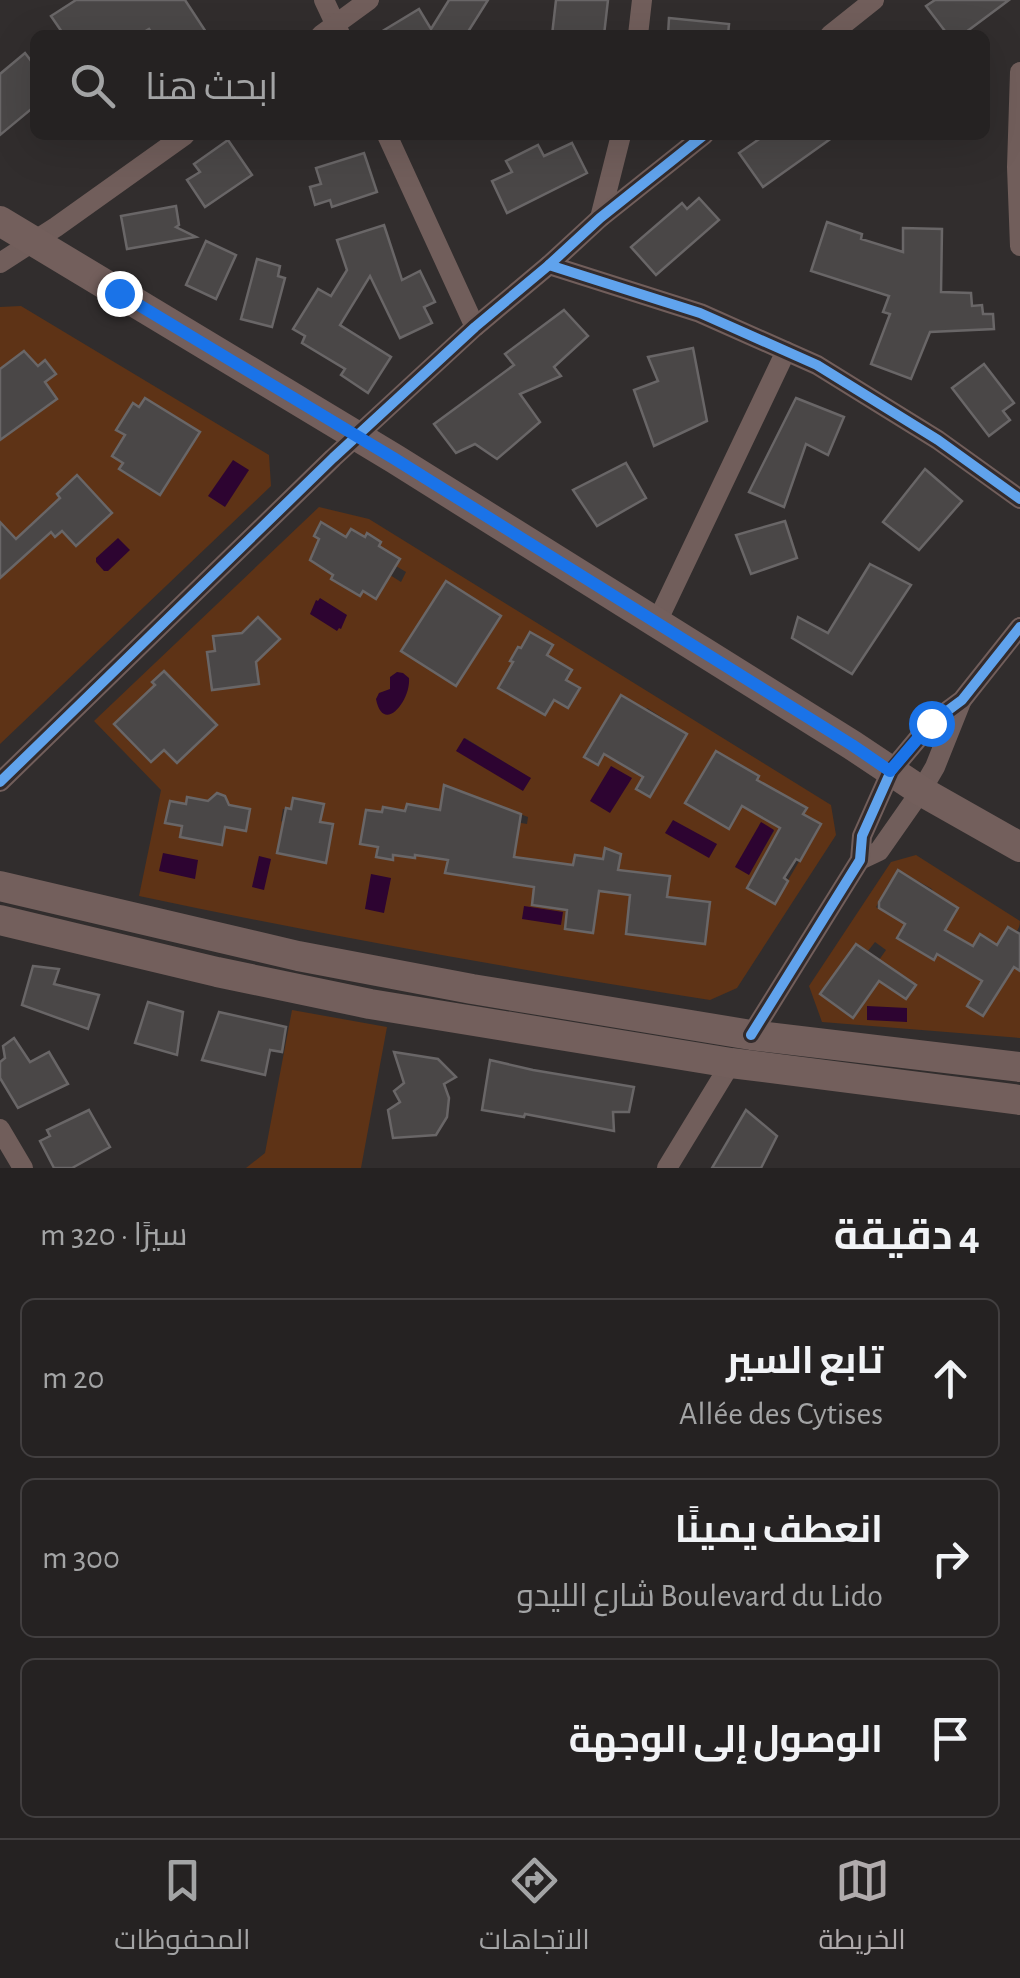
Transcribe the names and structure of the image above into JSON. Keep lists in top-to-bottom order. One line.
{"page":{"search":"ابحث هنا","heading":["4 دقيقة","سيرًا · 320 m"],"list":[["تابع السير","Allée des Cytises","20 m"],["انعطف يمينًا","Boulevard du Lido شارع الليدو","300 m"],"الوصول إلى الوجهة"],"nav":["الخريطة","الاتجاهات","المحفوظات"]}}
